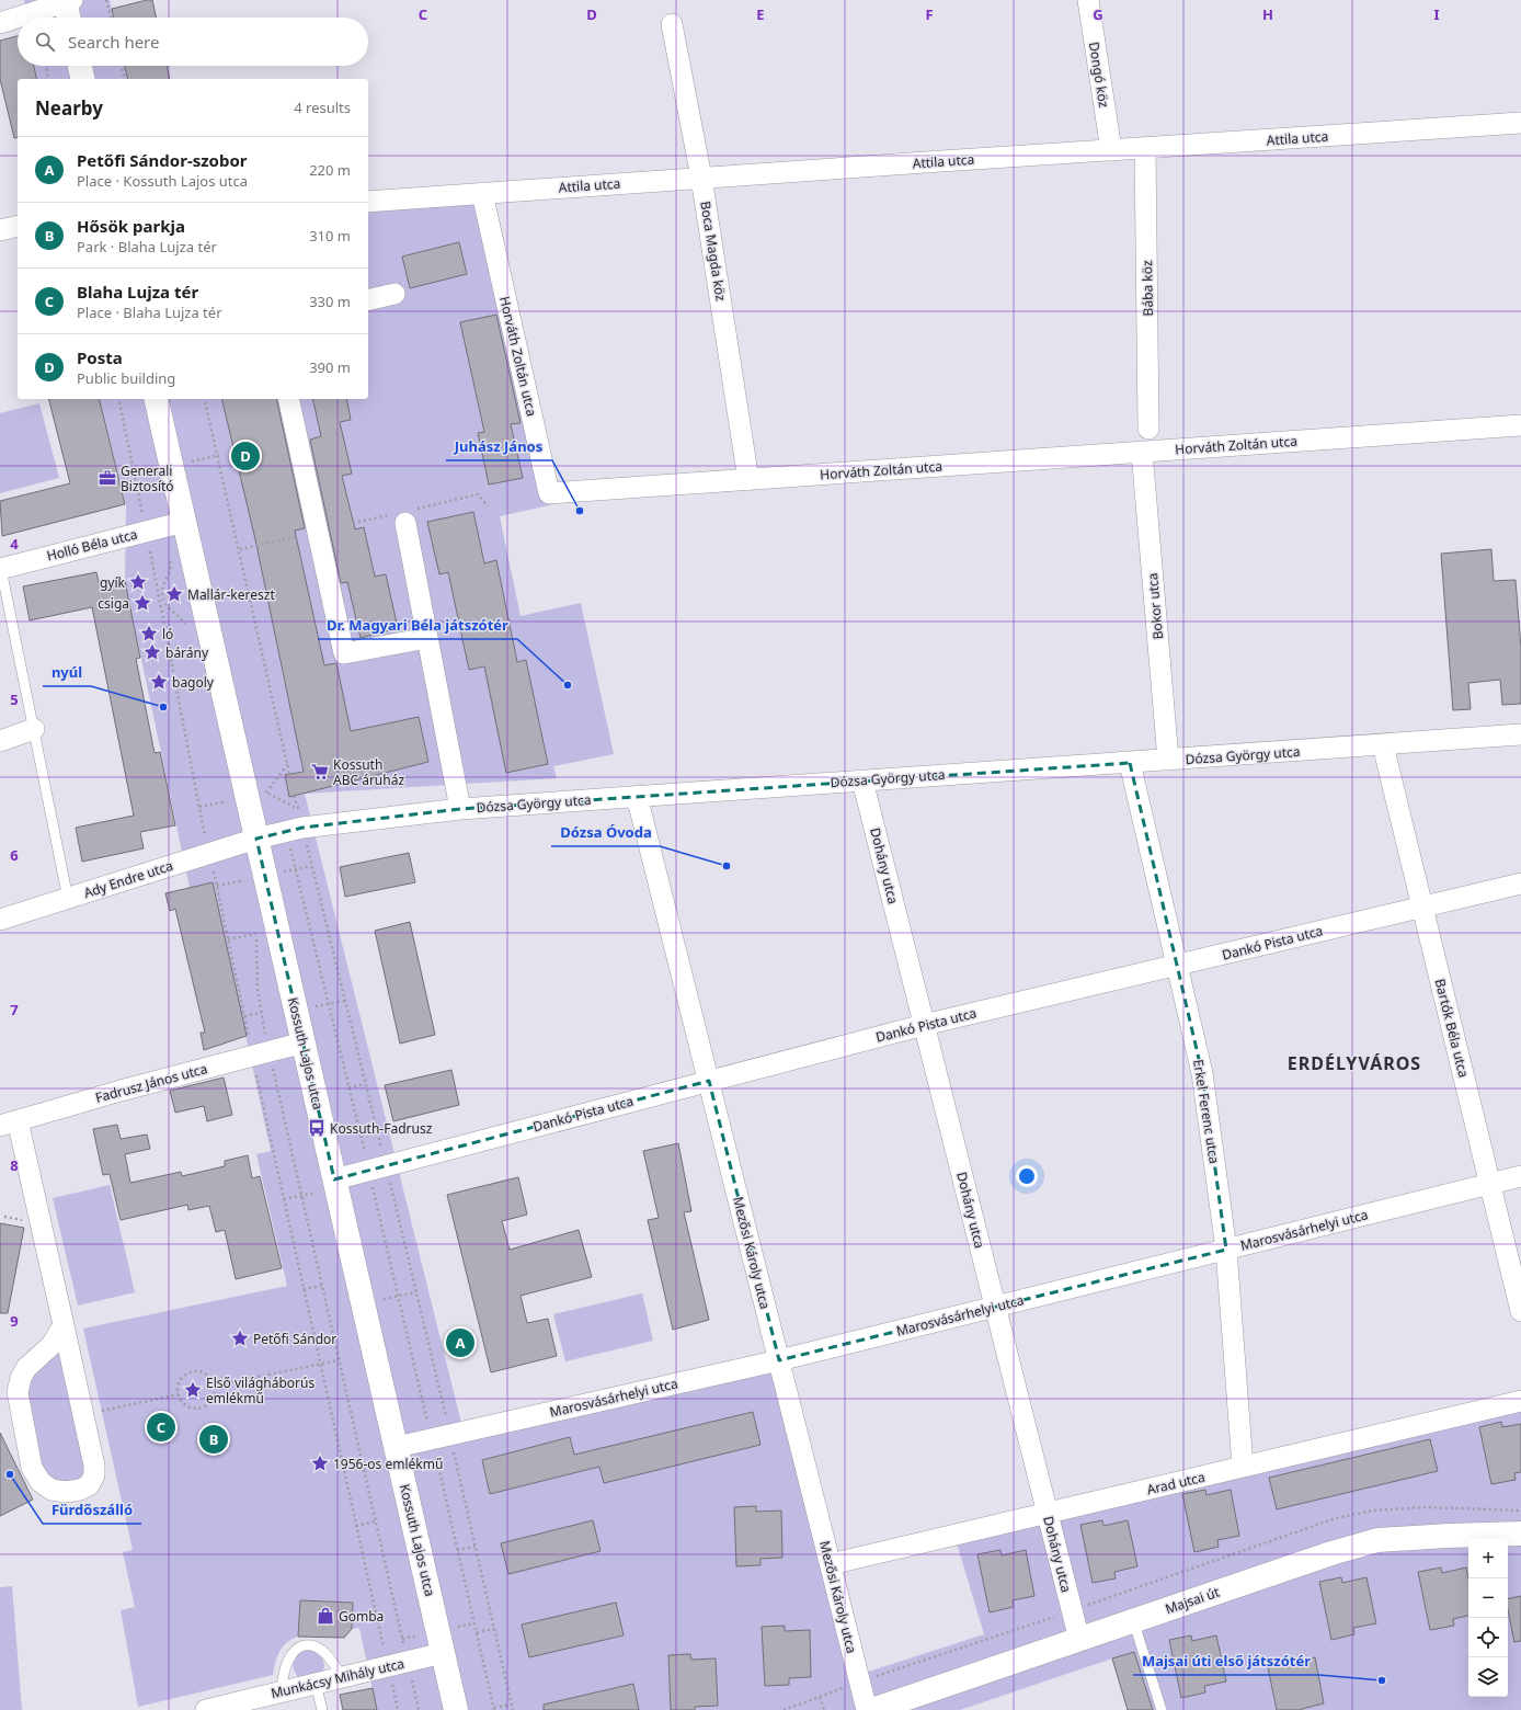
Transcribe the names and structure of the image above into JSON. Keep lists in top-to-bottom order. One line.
{"streets":{"street":["Dongó köz","Attila utca","Boca Magda köz","Bába köz","Horváth Zoltán utca","Holló Béla utca","Bokor utca","Dózsa György utca","Dohány utca","Ady Endre utca","Dankó Pista utca","Bartók Béla utca","Kossuth Lajos utca","Fadrusz János utca","Erkel Ferenc utca","Marosvásárhelyi utca","Mezősi Károly utca","Arad utca","Majsai út","Munkácsy Mihály utca"]},"crossings":[["Dongó köz","Attila utca"],["Attila utca","Boca Magda köz"],["Attila utca","Bába köz"],["Attila utca","Horváth Zoltán utca"],["Boca Magda köz","Horváth Zoltán utca"],["Horváth Zoltán utca","Bokor utca"],["Holló Béla utca","Kossuth Lajos utca"],["Bokor utca","Dózsa György utca"],["Dózsa György utca","Dohány utca"],["Dózsa György utca","Ady Endre utca"],["Dózsa György utca","Bartók Béla utca"],["Dózsa György utca","Kossuth Lajos utca"],["Dózsa György utca","Erkel Ferenc utca"],["Dózsa György utca","Mezősi Károly utca"],["Dohány utca","Dankó Pista utca"],["Dohány utca","Marosvásárhelyi utca"],["Dohány utca","Arad utca"],["Dohány utca","Majsai út"],["Ady Endre utca","Kossuth Lajos utca"],["Dankó Pista utca","Bartók Béla utca"],["Dankó Pista utca","Kossuth Lajos utca"],["Dankó Pista utca","Erkel Ferenc utca"],["Dankó Pista utca","Mezősi Károly utca"],["Bartók Béla utca","Marosvásárhelyi utca"],["Kossuth Lajos utca","Fadrusz János utca"],["Kossuth Lajos utca","Marosvásárhelyi utca"],["Kossuth Lajos utca","Munkácsy Mihály utca"],["Erkel Ferenc utca","Marosvásárhelyi utca"],["Erkel Ferenc utca","Arad utca"],["Marosvásárhelyi utca","Mezősi Károly utca"],["Mezősi Károly utca","Arad utca"]],"districts":["ERDÉLYVÁROS"],"places":{"office":["Generali Biztosító"],"other":["Juhász János","Dr. Magyari Béla játszótér","nyúl","Dózsa Óvoda","Fürdőszálló","Majsai úti első játszótér"],"place":["gyík","Mallár-kereszt","csiga","ló","bárány","bagoly","Petőfi Sándor","Első világháborús emlékmű","1956-os emlékmű"],"supermarket":["Kossuth ABC áruház"],"bus stop":["Kossuth-Fadrusz"],"shop":["Gomba"]},"page":{"search":"Search here","heading":["Nearby","4 results"],"list":[{"mark":"A","name":"Petőfi Sándor-szobor","note":"Place · Kossuth Lajos utca","value":"220 m"},{"mark":"B","name":"Hősök parkja","note":"Park · Blaha Lujza tér","value":"310 m"},{"mark":"C","name":"Blaha Lujza tér","note":"Place · Blaha Lujza tér","value":"330 m"},{"mark":"D","name":"Posta","note":"Public building","value":"390 m"}],"pins":["D","A","C","B"],"map_buttons":["+","−"]},"grid":{"columns":["C","D","E","F","G","H","I"],"rows":["4","5","6","7","8","9"]}}
